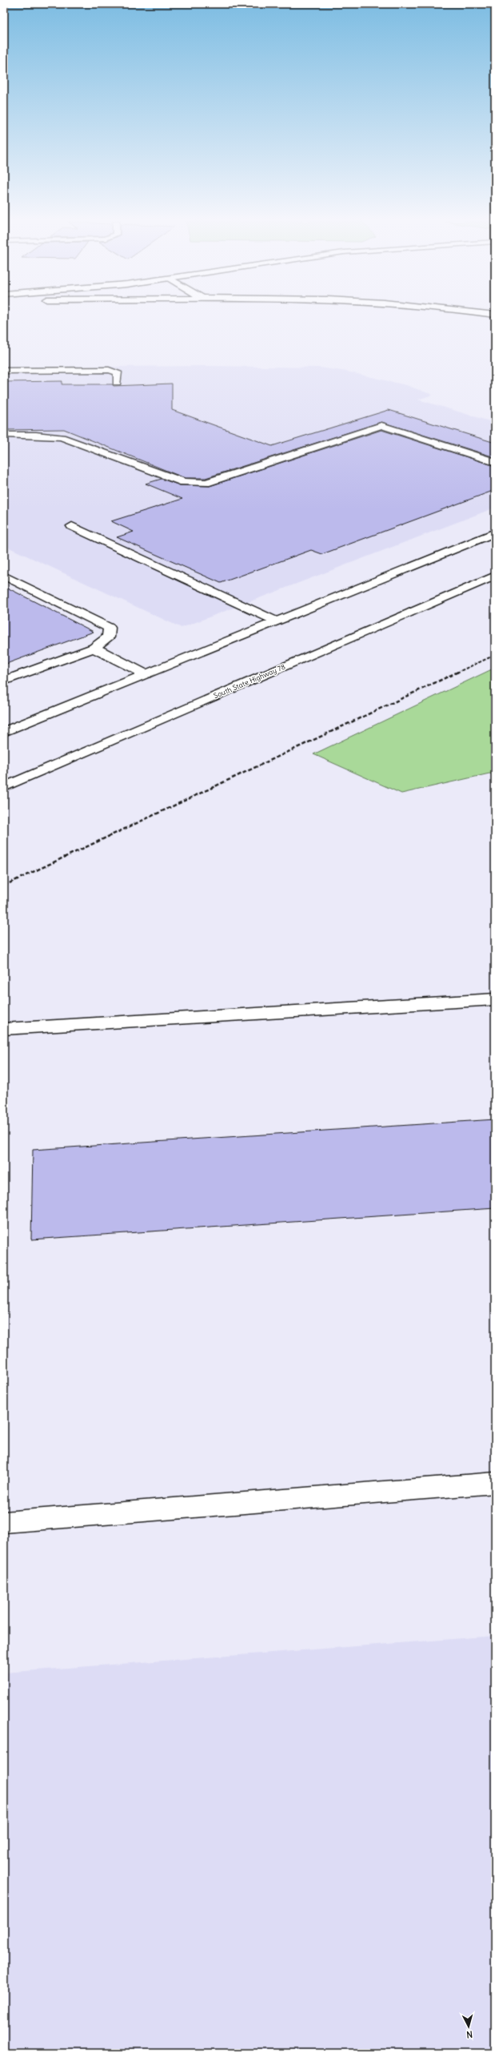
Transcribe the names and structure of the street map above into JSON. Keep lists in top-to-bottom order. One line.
{"streets":{"main road":["South State Highway 78"]},"north":"bottom"}
